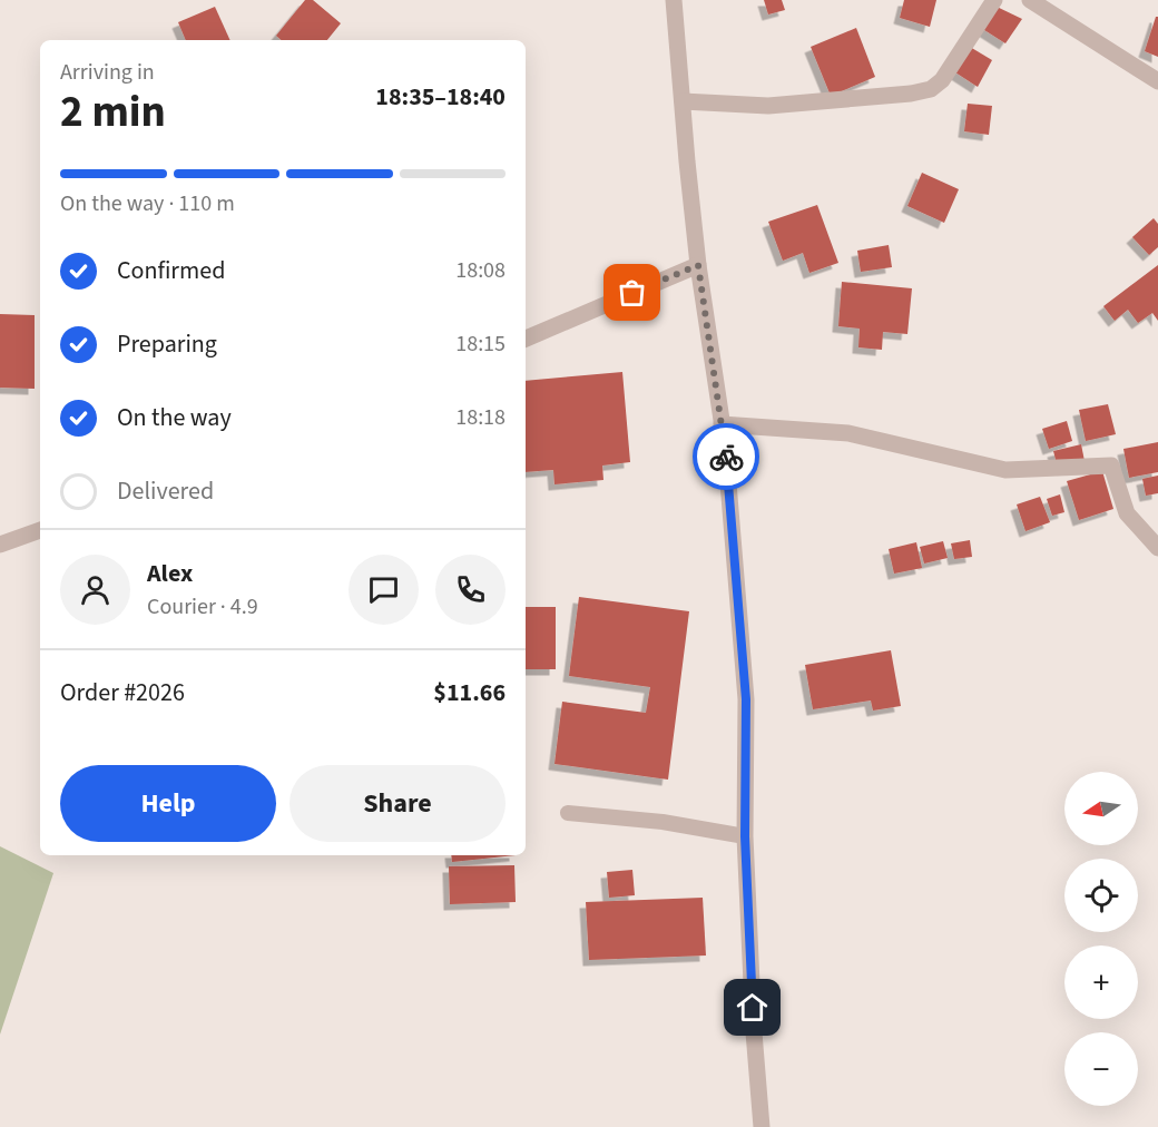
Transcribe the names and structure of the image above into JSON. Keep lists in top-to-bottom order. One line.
{"north":"left","page":{"heading":["2 min","Arriving in","18:35–18:40"],"panel":["Alex","Courier · 4.9","Order #2026","$11.66"],"bar":"On the way · 110 m","list":[["Confirmed","18:08"],["Preparing","18:15"],["On the way","18:18"],"Delivered"],"buttons":["Help","Share"],"map_buttons":["+","−"]}}
